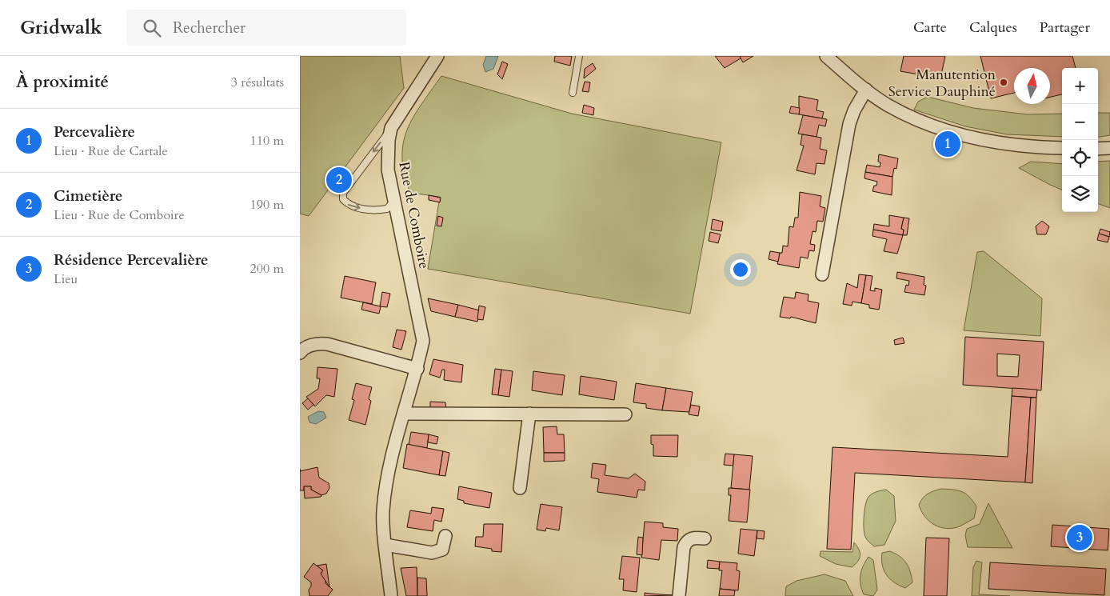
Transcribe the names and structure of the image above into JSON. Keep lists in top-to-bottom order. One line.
{"streets":{"street":["Rue de Comboire"]},"places":["Manutention Service Dauphiné"],"north":"top","page":{"header":"Gridwalk","search":"Rechercher","nav":["Carte","Calques","Partager"],"heading":["À proximité","3 résultats"],"map_buttons":["+","−"],"list":[{"mark":"1","name":"Percevalière","note":"Lieu · Rue de Cartale","value":"110 m"},{"mark":"2","name":"Cimetière","note":"Lieu · Rue de Comboire","value":"190 m"},{"mark":"3","name":"Résidence Percevalière","note":"Lieu","value":"200 m"}],"pins":["1","2","3"]}}
